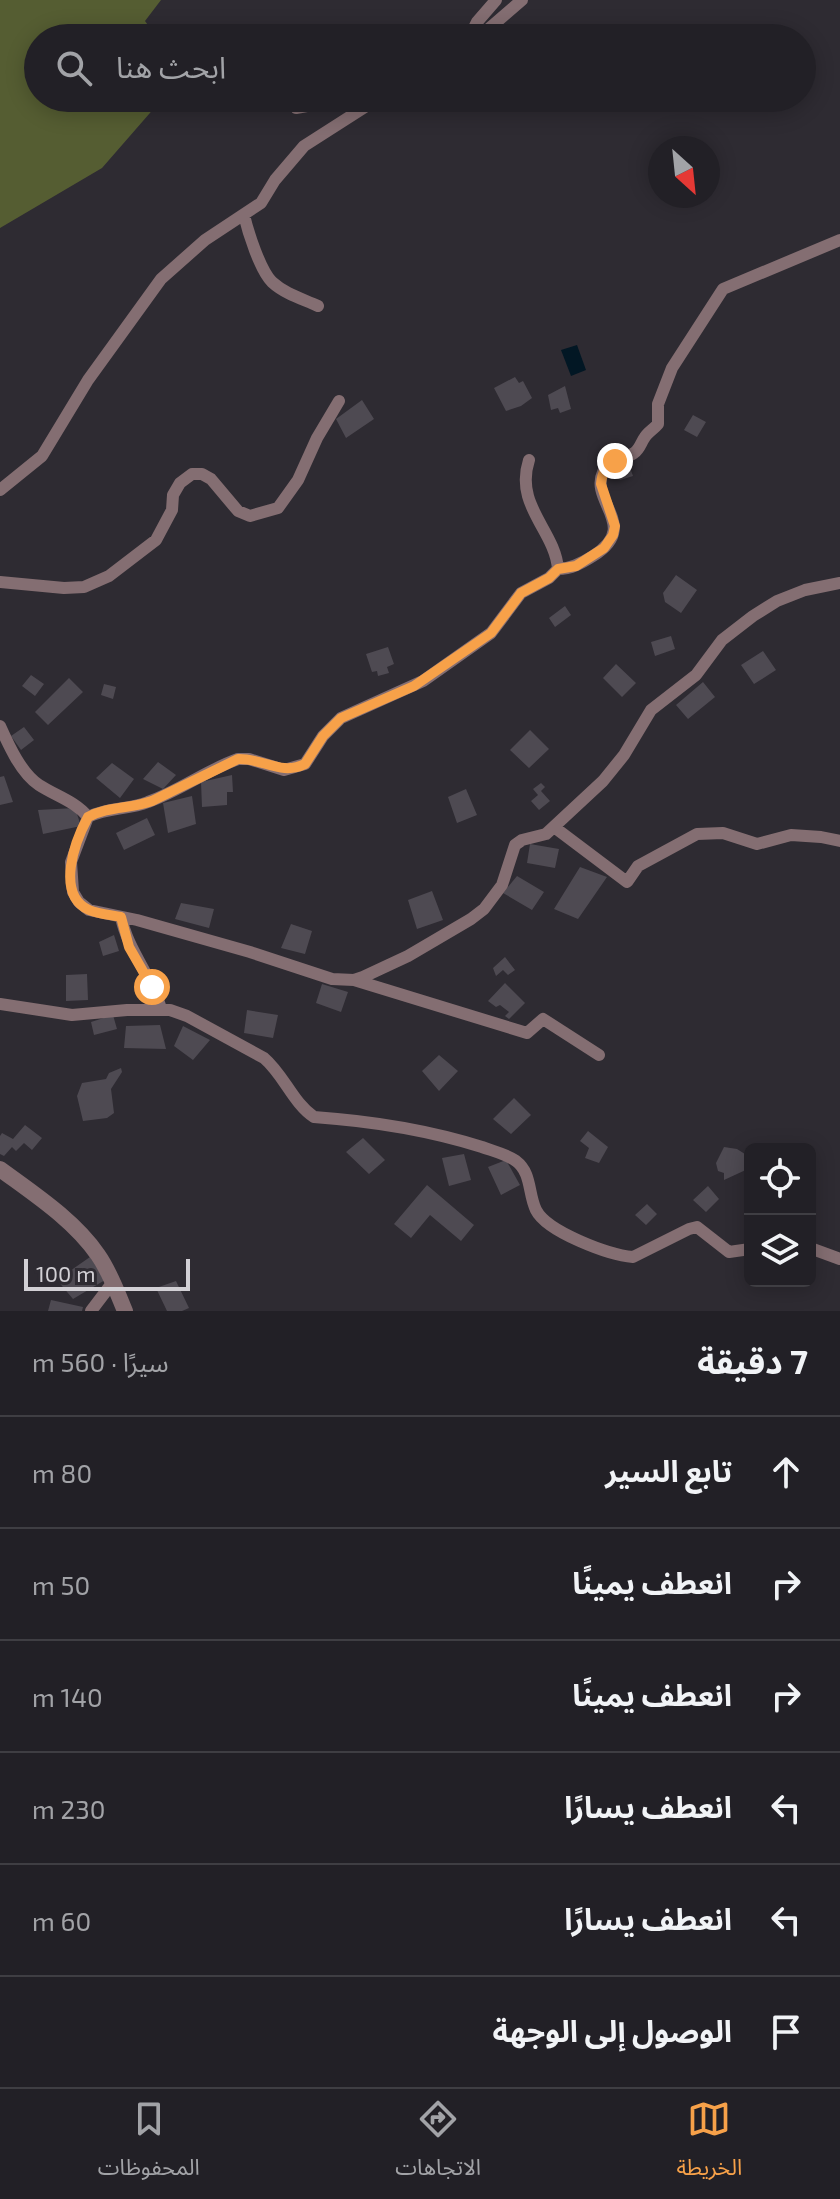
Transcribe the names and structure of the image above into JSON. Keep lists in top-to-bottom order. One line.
{"scale_bar":"100 m","north":"bottom right","page":{"search":"ابحث هنا","scale":"100 m","heading":["7 دقيقة","سيرًا · 560 m"],"list":[["تابع السير","80 m"],["انعطف يمينًا","50 m"],["انعطف يمينًا","140 m"],["انعطف يسارًا","230 m"],["انعطف يسارًا","60 m"],"الوصول إلى الوجهة"],"nav":["الخريطة","الاتجاهات","المحفوظات"]}}
